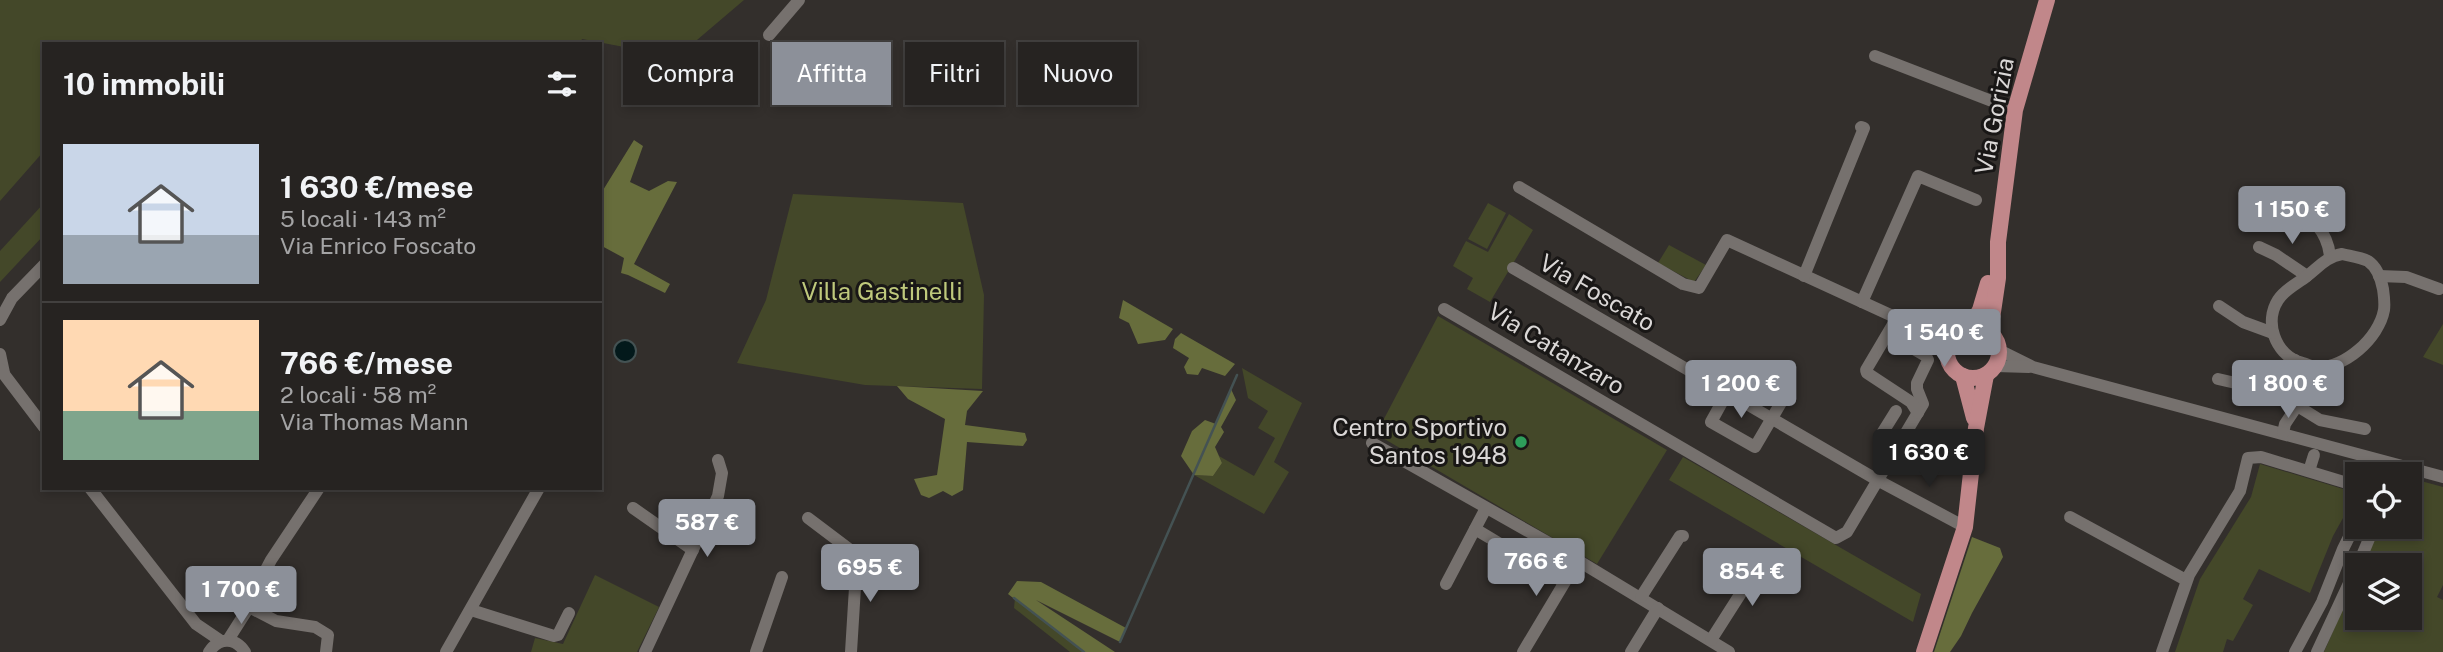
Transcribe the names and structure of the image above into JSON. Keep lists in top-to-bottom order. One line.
{"streets":{"main road":["Via Gorizia"],"street":["Via Foscato","Via Catanzaro"]},"crossings":[["Via Foscato","Via Catanzaro"]],"parks":["Villa Gastinelli"],"places":["Centro Sportivo Santos 1948"],"page":{"chip":["Compra","Affitta","Filtri","Nuovo"],"heading":"10 immobili","list":[{"name":"1 630 €/mese","note":"5 locali · 143 m² · Via Enrico Foscato"},{"name":"766 €/mese","note":"2 locali · 58 m² · Via Thomas Mann"}],"price":["1 150 €","1 540 €","1 200 €","1 800 €","1 630 €","587 €","766 €","695 €","854 €","1 700 €"]}}
